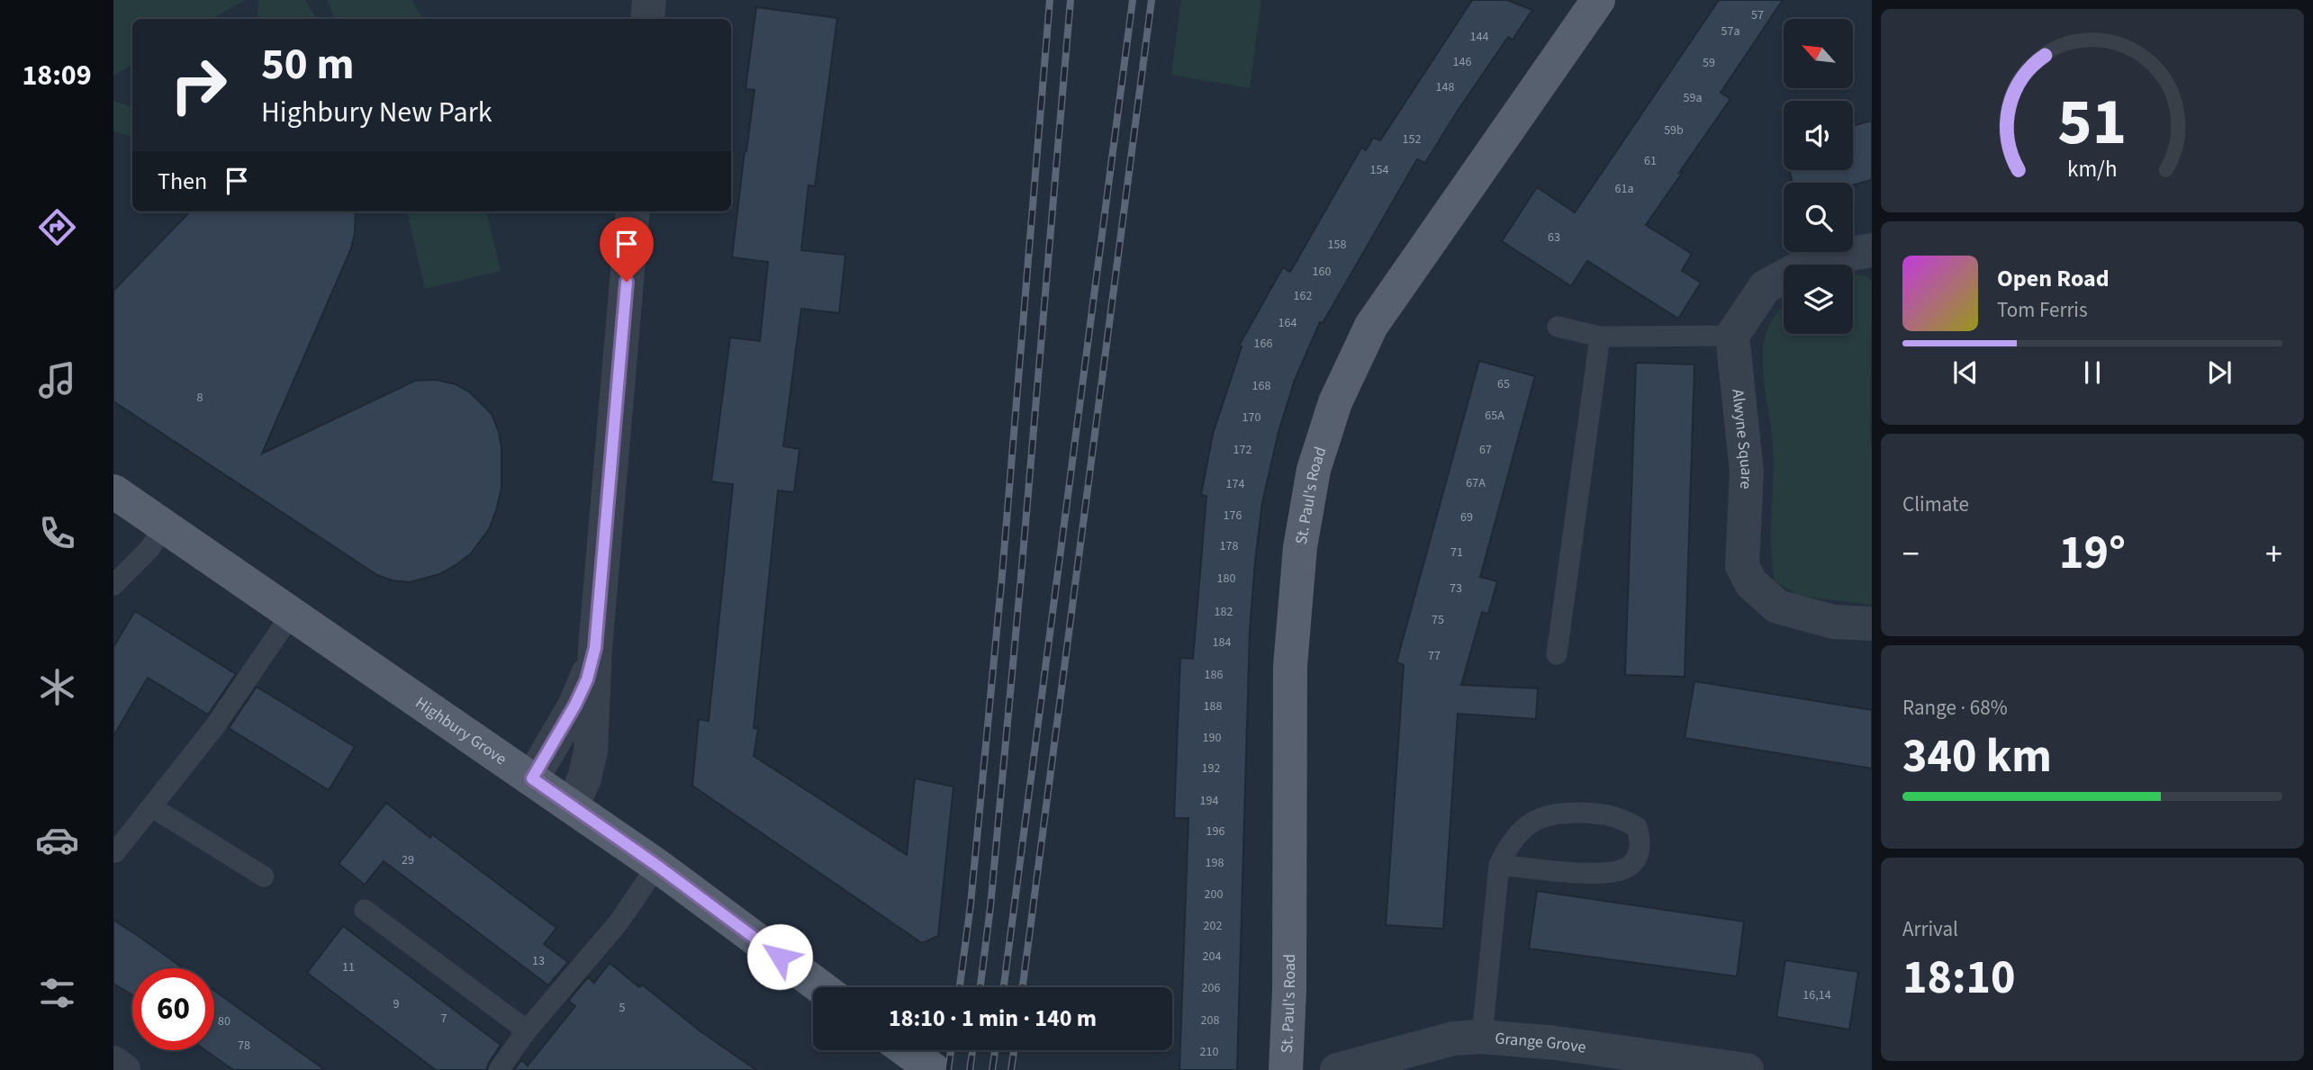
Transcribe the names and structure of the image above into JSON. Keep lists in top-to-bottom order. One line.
{"streets":{"main road":["St. Paul's Road","Highbury Grove"],"street":["Alwyne Square","Grange Grove"]},"house_numbers":["57","57a","144","146","59","148","59a","59b","152","61","154","61a","63","158","160","162","164","166","65","168","8","65A","170","172","67","67A","174","176","69","178","71","180","73","182","75","184","77","186","188","190","192","194","196","29","198","200","202","204","13","11","206","16,14","9","5","7","208","80","78","210"],"north":"top left","page":{"tabs":"18:09","turn":["50 m","Highbury New Park"],"then":"Then","song":["Open Road","Tom Ferris"],"tile":["Climate",["Range · 68%","340 km"],["Arrival","18:10"]],"heat":["−","19°","+"],"limit":"60","trip":"18:10 · 1 min · 140 m","gauge":["51","km/h"]}}
